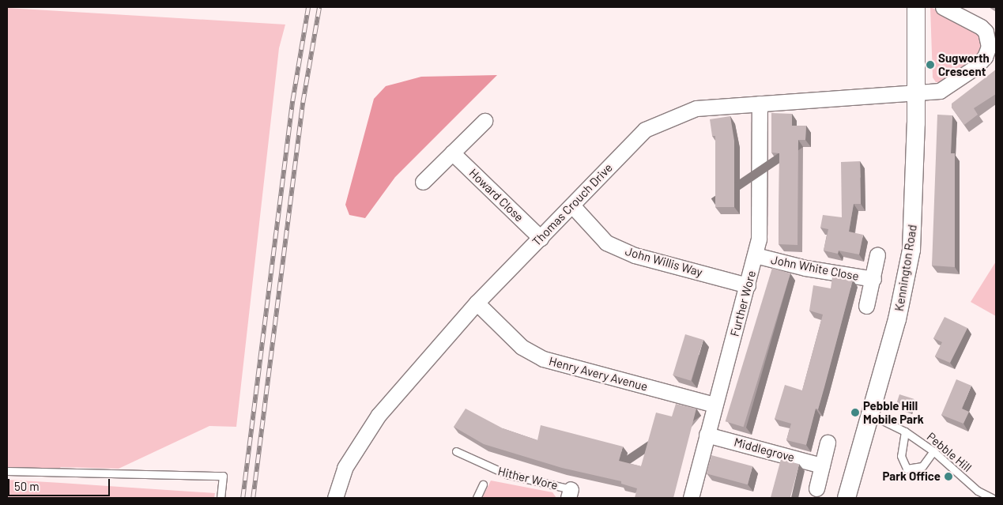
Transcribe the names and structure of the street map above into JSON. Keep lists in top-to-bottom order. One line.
{"streets":{"street":["Howard Close","Thomas Crouch Drive","John Willis Way","John White Close","Kennington Road","Further Wore","Henry Avery Avenue","Middlegrove"],"lane":["Pebble Hill","Hither Wore"]},"crossings":[["Howard Close","Thomas Crouch Drive"],["Thomas Crouch Drive","John Willis Way"],["Thomas Crouch Drive","Kennington Road"],["Thomas Crouch Drive","Further Wore"],["Thomas Crouch Drive","Henry Avery Avenue"],["John Willis Way","Further Wore"],["John White Close","Further Wore"],["Kennington Road","Pebble Hill"],["Further Wore","Henry Avery Avenue"],["Further Wore","Middlegrove"]],"places":["Sugworth Crescent","Pebble Hill Mobile Park","Park Office"],"scale_bar":"50 m"}
